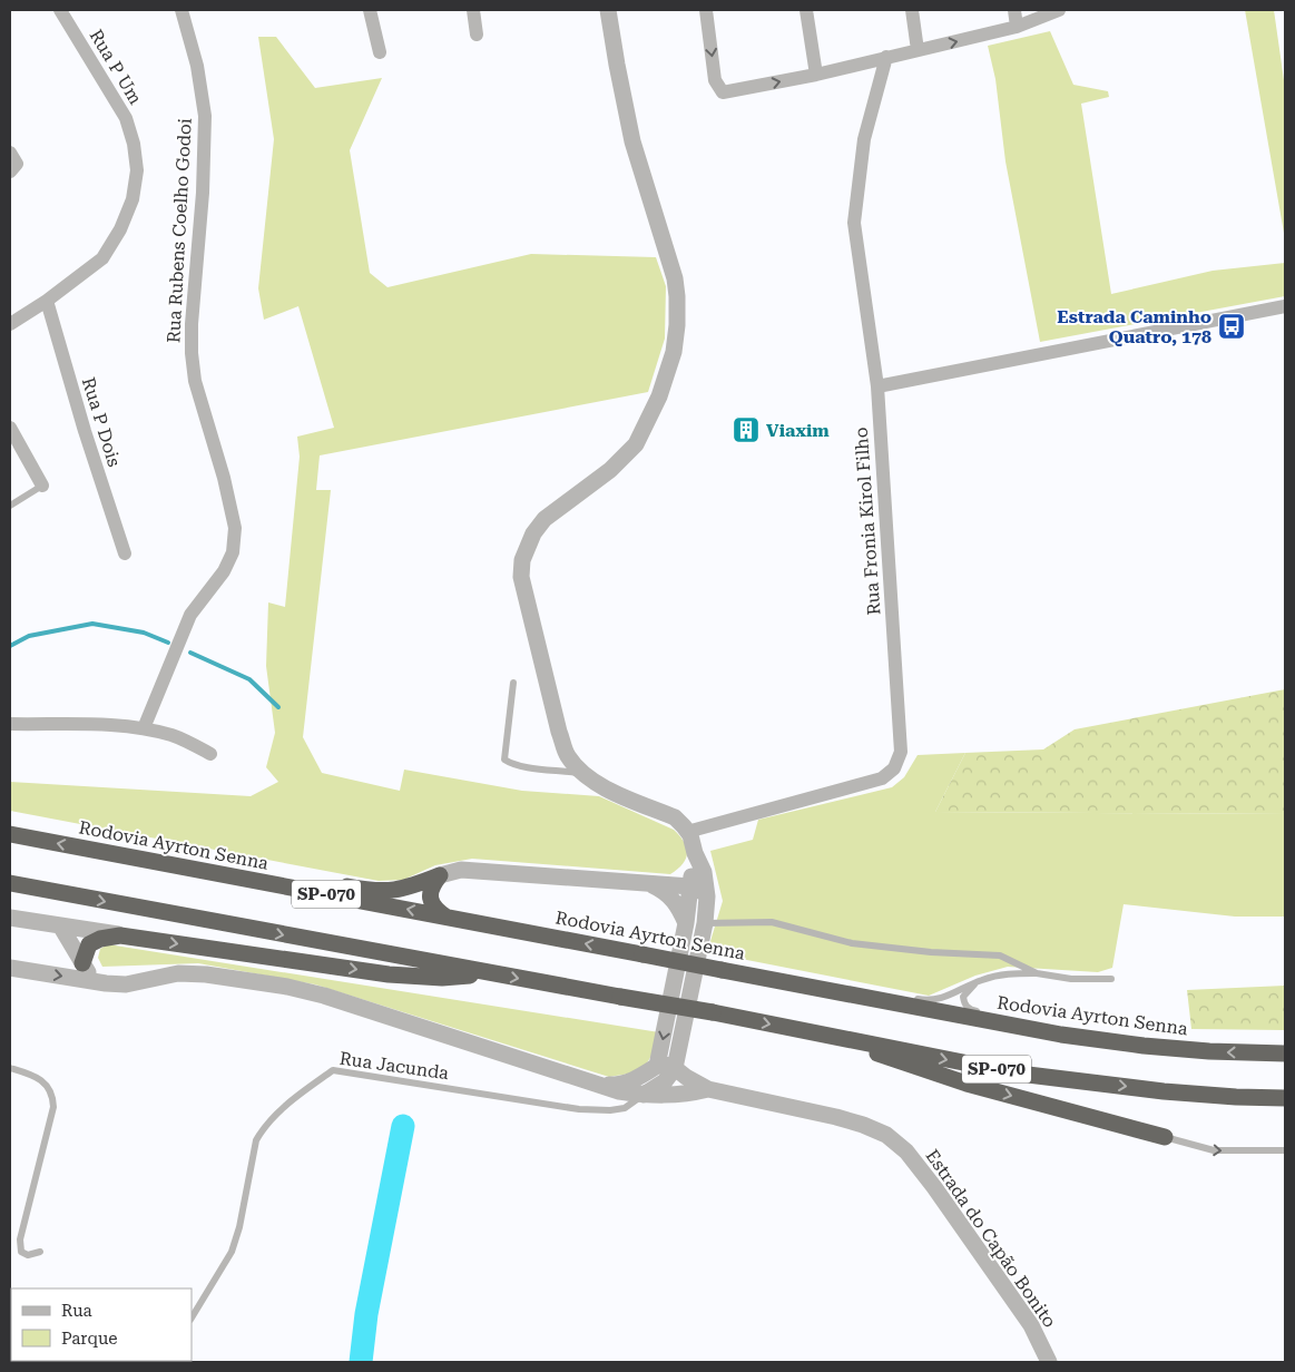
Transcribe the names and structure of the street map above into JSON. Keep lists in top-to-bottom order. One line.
{"streets":{"highway":["Rodovia Ayrton Senna","SP-070"],"street":["Rua P Um","Rua Rubens Coelho Godoi","Rua P Dois","Rua Fronia Kirol Filho","Estrada do Capão Bonito"],"lane":["Rua Jacunda"]},"crossings":[["Rua P Um","Rua P Dois"]],"places":{"bus stop":["Estrada Caminho Quatro, 178"],"building":["Viaxim"]},"legend":["Rua","Parque"]}
